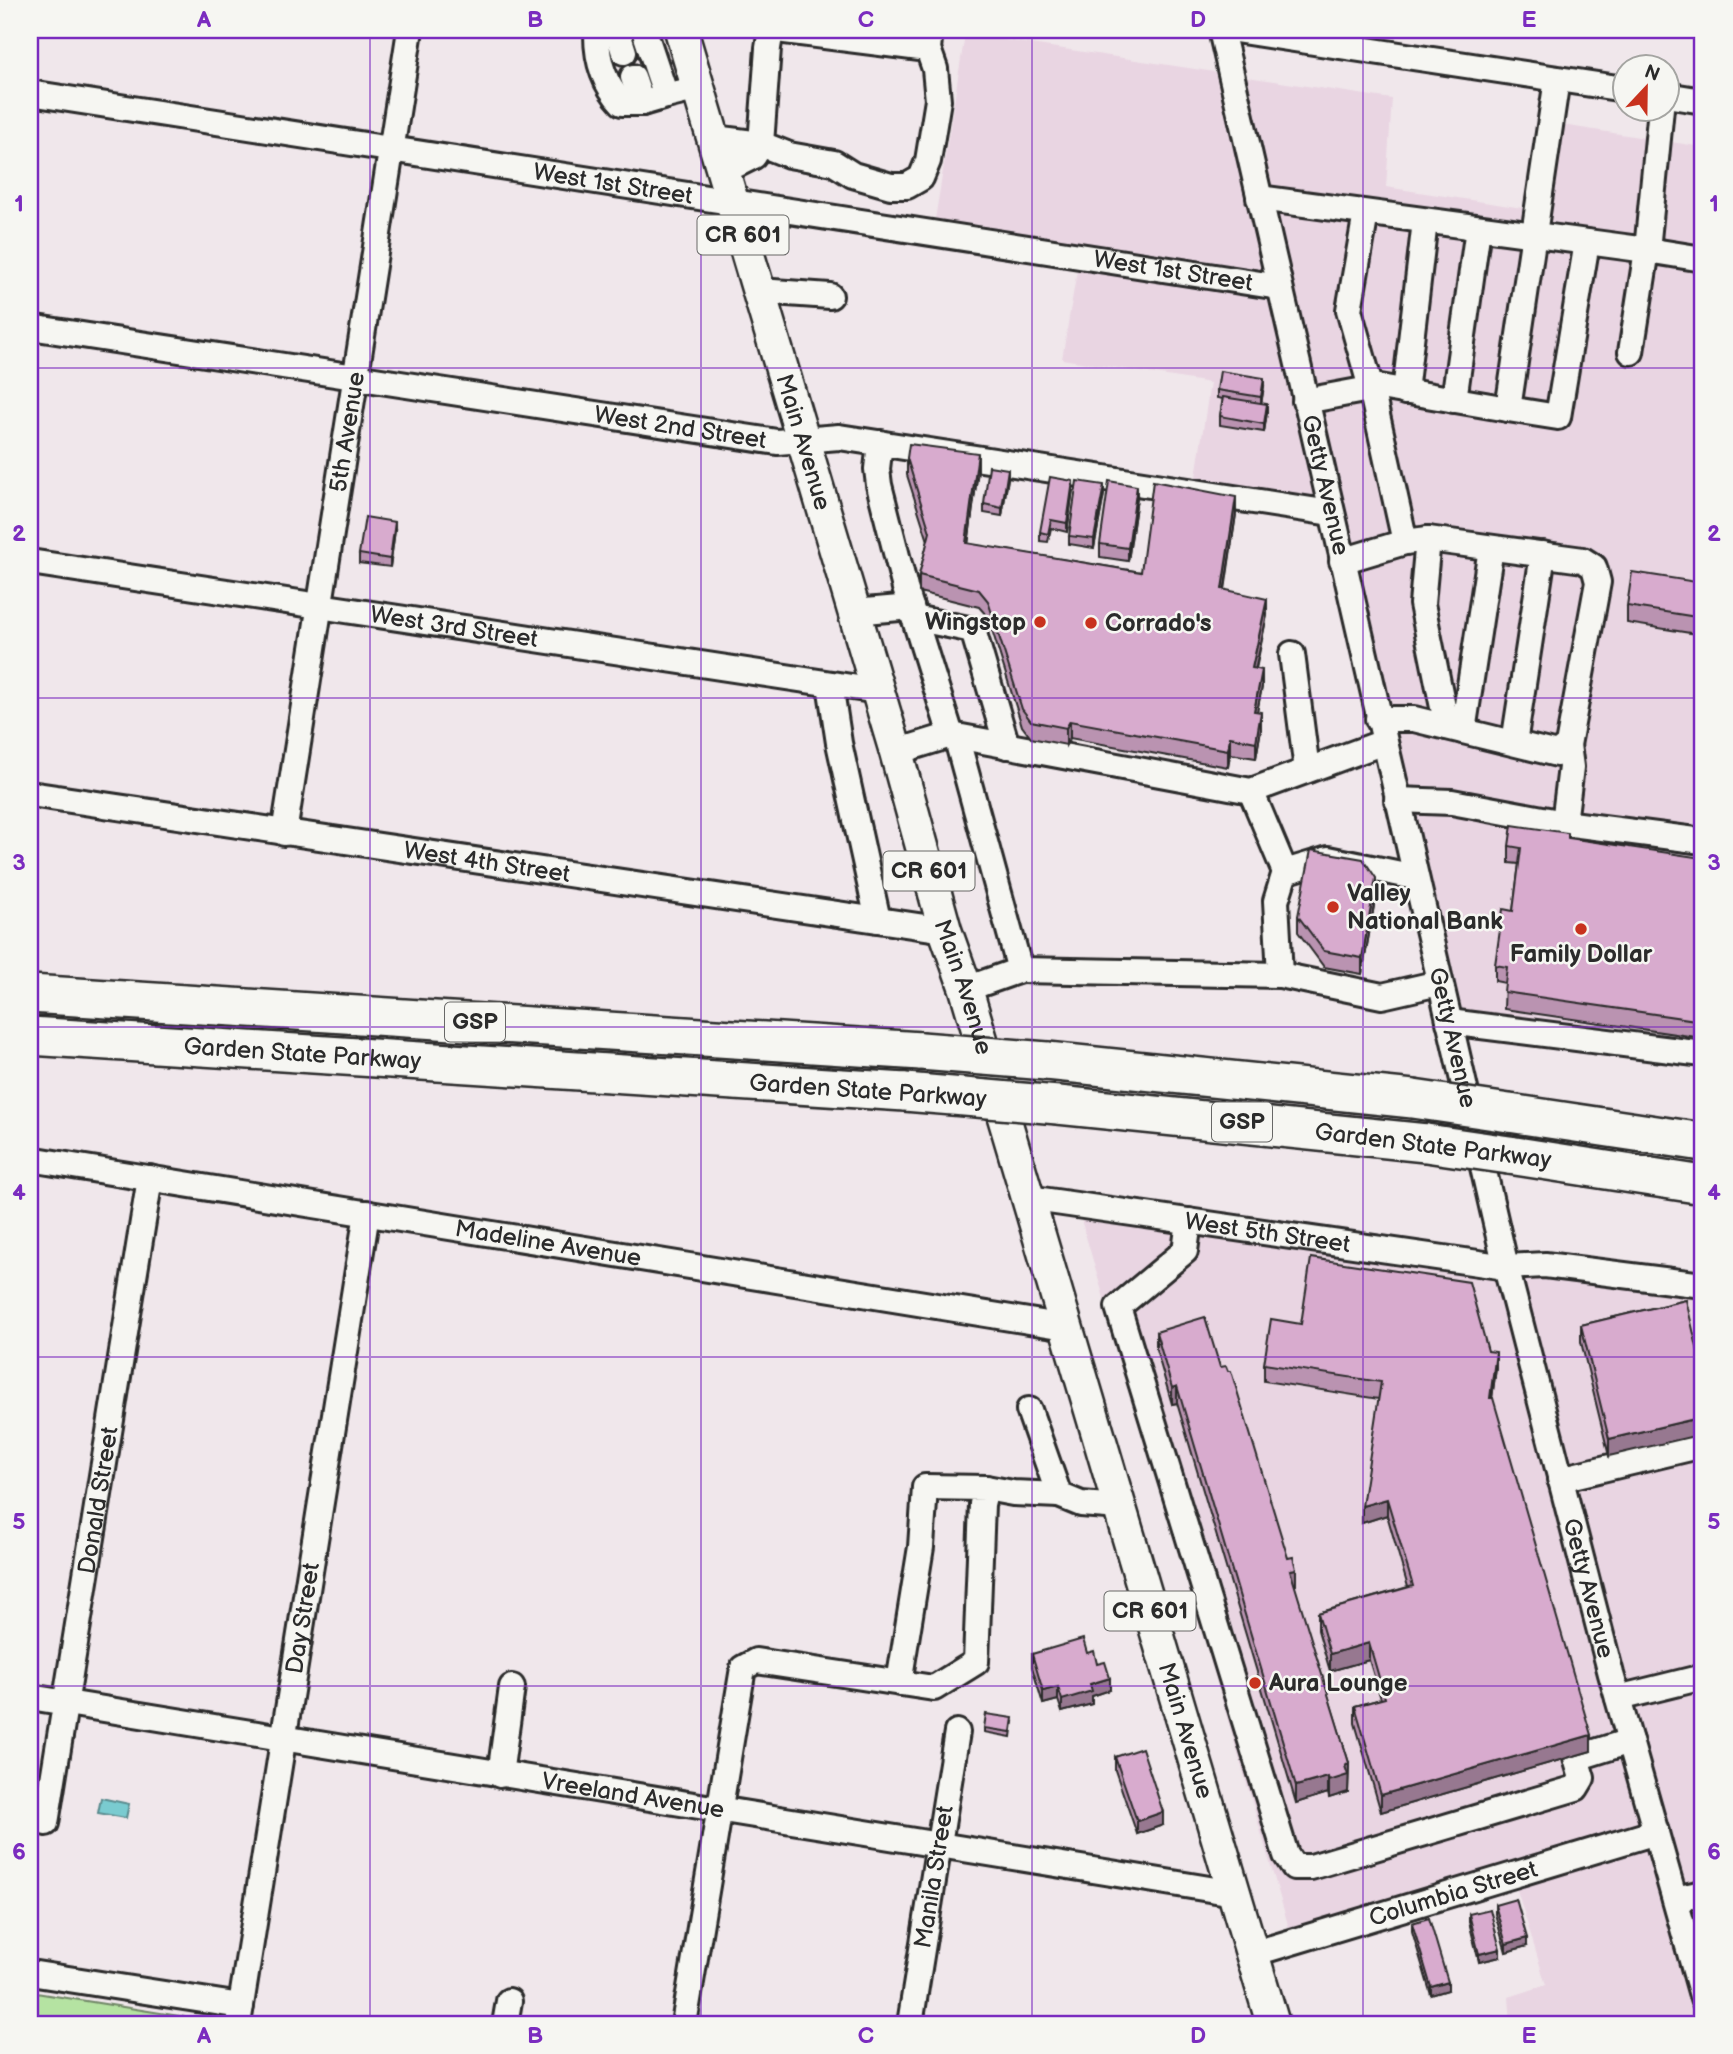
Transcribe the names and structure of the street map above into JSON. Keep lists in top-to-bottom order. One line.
{"streets":{"highway":["GSP","Garden State Parkway"],"main road":["CR 601","Main Avenue"],"street":["West 1st Street","West 2nd Street","5th Avenue","Getty Avenue","West 3rd Street","West 4th Street","West 5th Street","Madeline Avenue","Donald Street","Day Street","Vreeland Avenue","Manila Street","Columbia Street"]},"crossings":[["West 1st Street","5th Avenue"],["West 1st Street","Main Avenue"],["West 1st Street","Getty Avenue"],["West 2nd Street","5th Avenue"],["West 2nd Street","Main Avenue"],["West 2nd Street","Getty Avenue"],["5th Avenue","West 3rd Street"],["5th Avenue","West 4th Street"],["Main Avenue","West 3rd Street"],["Main Avenue","West 4th Street"],["Main Avenue","West 5th Street"],["Main Avenue","Madeline Avenue"],["Main Avenue","Vreeland Avenue"],["Main Avenue","Columbia Street"],["Getty Avenue","West 5th Street"],["Getty Avenue","Columbia Street"],["Madeline Avenue","Donald Street"],["Madeline Avenue","Day Street"],["Donald Street","Vreeland Avenue"],["Day Street","Vreeland Avenue"],["Vreeland Avenue","Manila Street"]],"places":["Wingstop","Corrado's","Valley National Bank","Family Dollar","Aura Lounge"],"north":"top","grid":{"columns":["A","B","C","D","E"],"rows":["1","2","3","4","5","6"]}}
